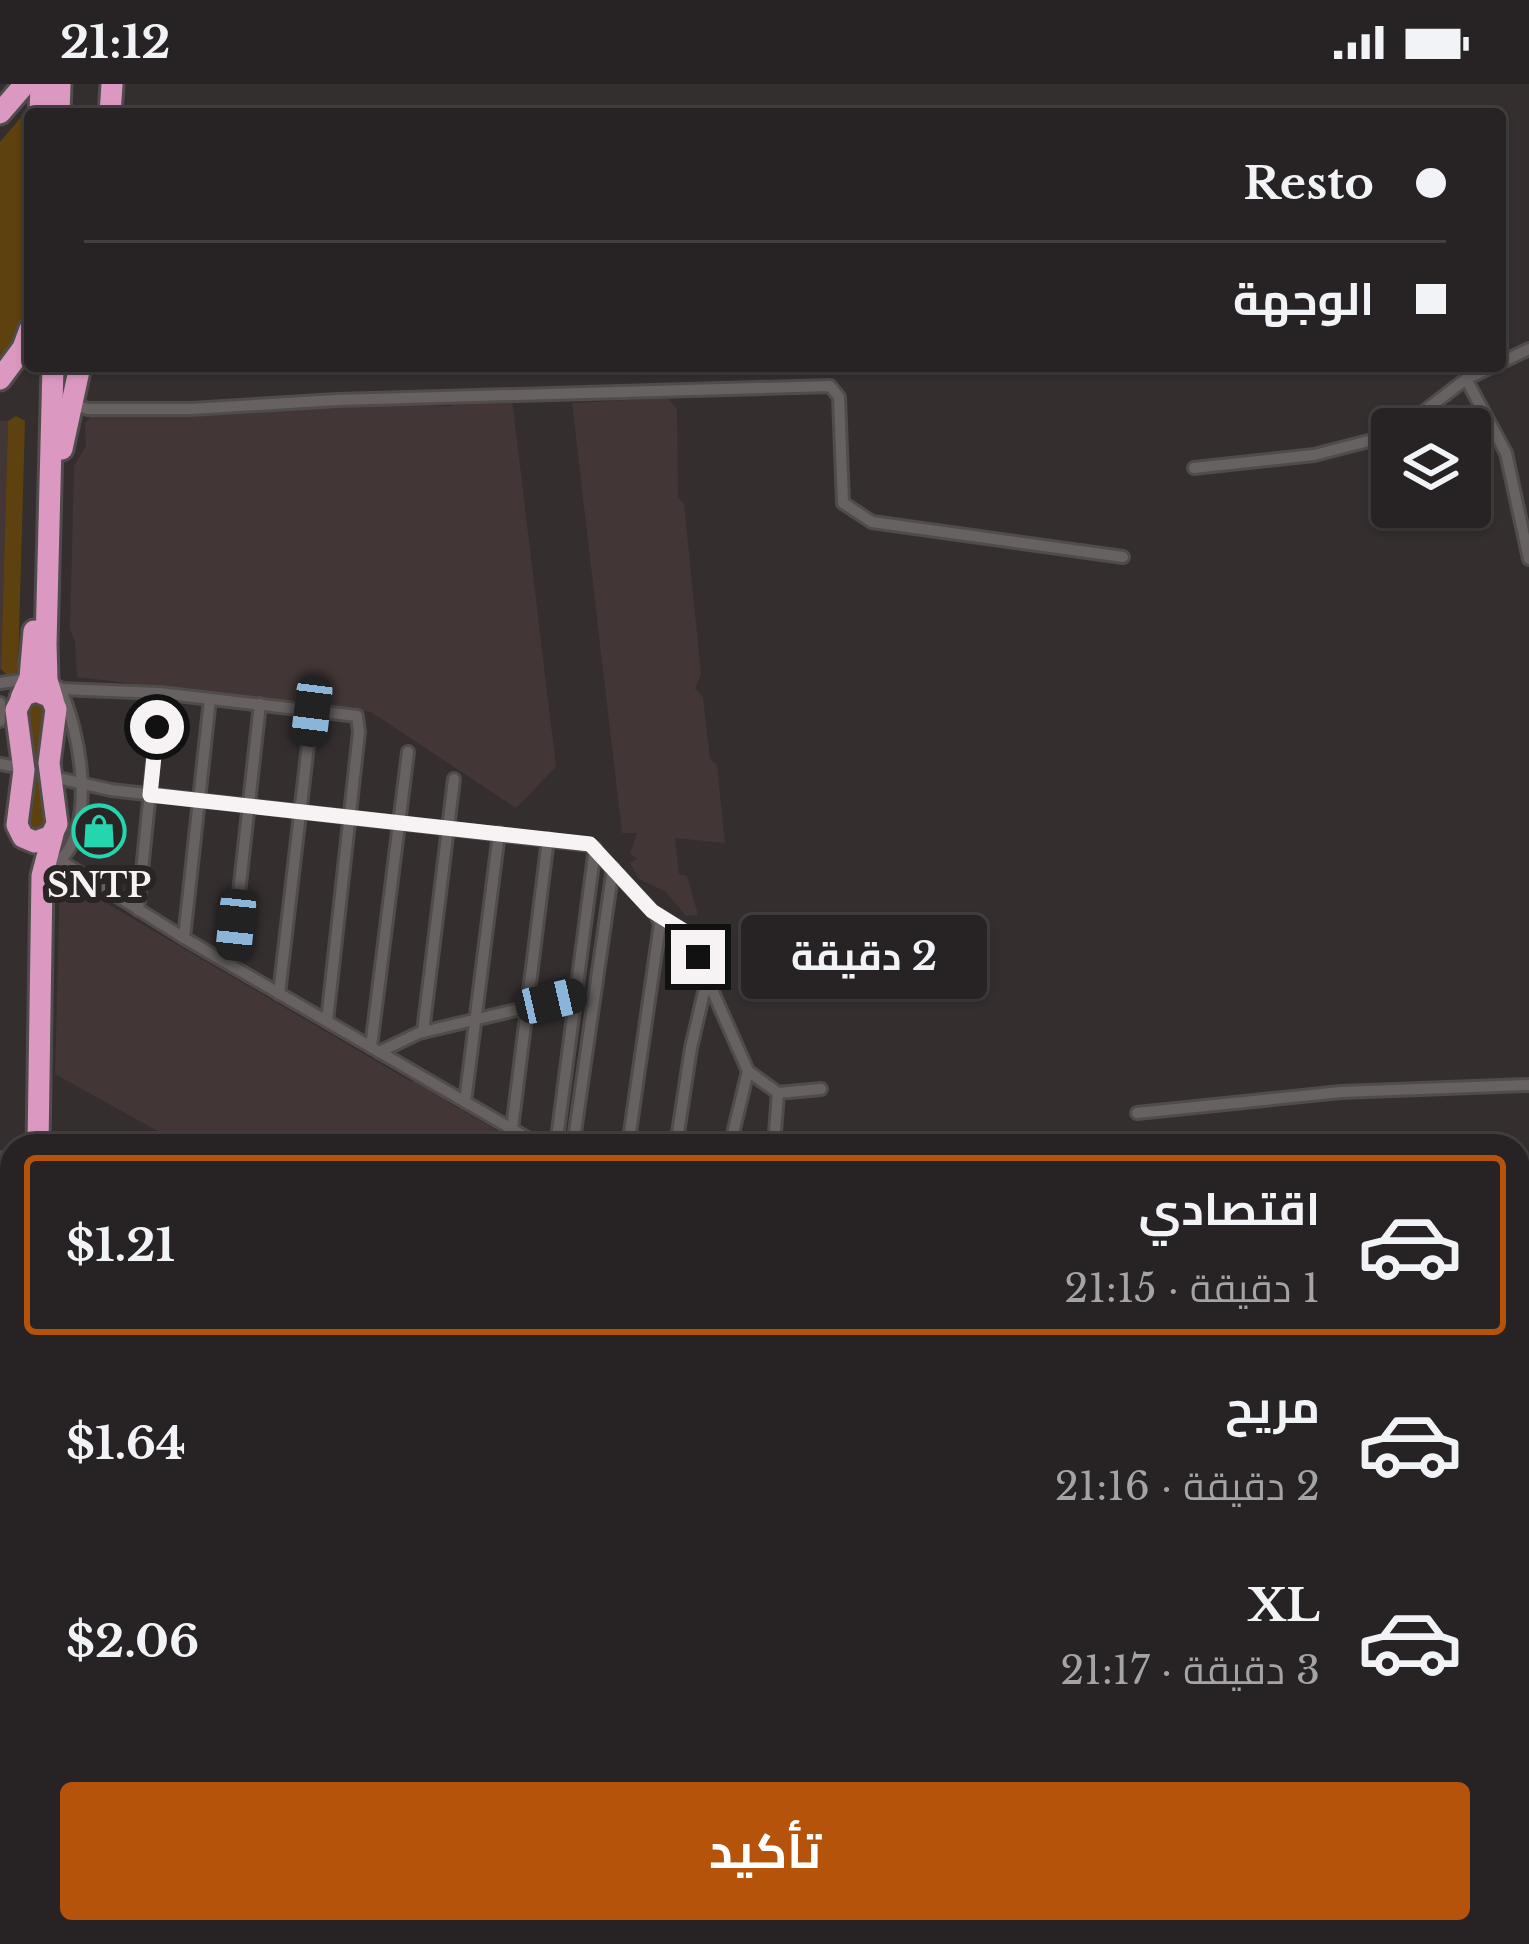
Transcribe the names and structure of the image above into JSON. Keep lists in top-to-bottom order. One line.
{"places":{"shop":["SNTP"]},"page":{"status":"21:12","banner":["Resto","الوجهة"],"bubble":"2 دقيقة","list":[{"name":"اقتصادي","note":"1 دقيقة · 21:15","value":"$1.21"},{"name":"مريح","note":"2 دقيقة · 21:16","value":"$1.64"},{"name":"XL","note":"3 دقيقة · 21:17","value":"$2.06"}],"buttons":"تأكيد"}}
